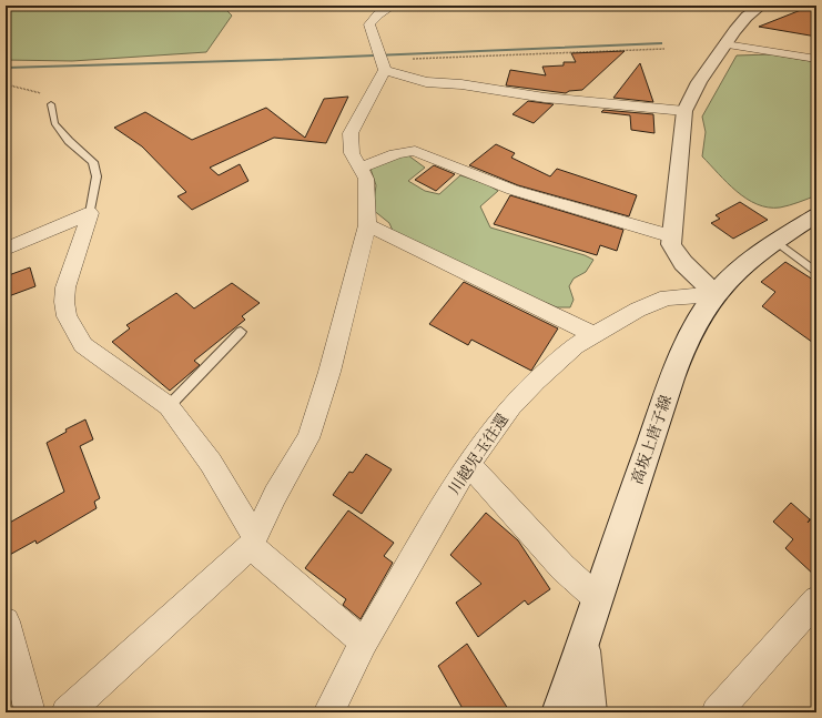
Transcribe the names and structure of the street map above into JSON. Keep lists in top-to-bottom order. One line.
{"streets":{"street":["高坂上唐子線","川越児玉往還"]},"crossings":[["高坂上唐子線","川越児玉往還"]]}
